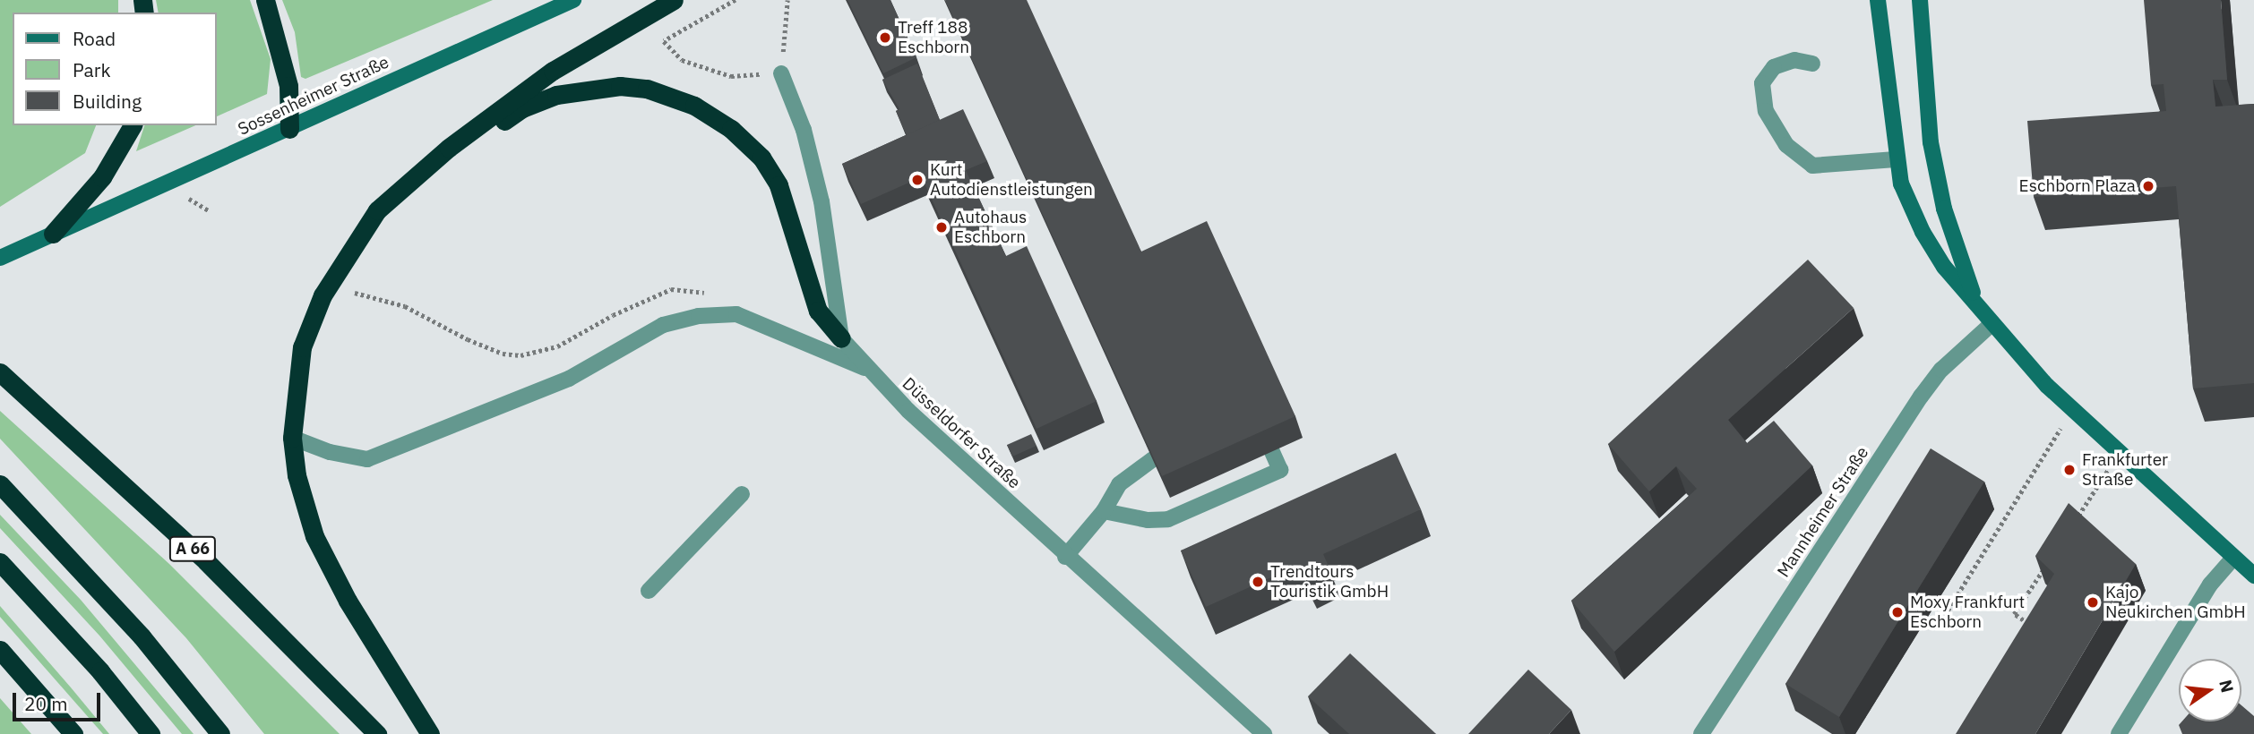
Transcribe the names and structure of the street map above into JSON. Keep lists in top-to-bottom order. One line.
{"streets":{"highway":["A 66"],"street":["Sossenheimer Straße","Düsseldorfer Straße","Mannheimer Straße"]},"places":["Treff 188 Eschborn","Kurt Autodienstleistungen","Eschborn Plaza","Autohaus Eschborn","Frankfurter Straße","Trendtours Touristik GmbH","Kajo Neukirchen GmbH","Moxy Frankfurt Eschborn"],"legend":["Road","Park","Building"],"scale_bar":"20 m","north":"right"}
